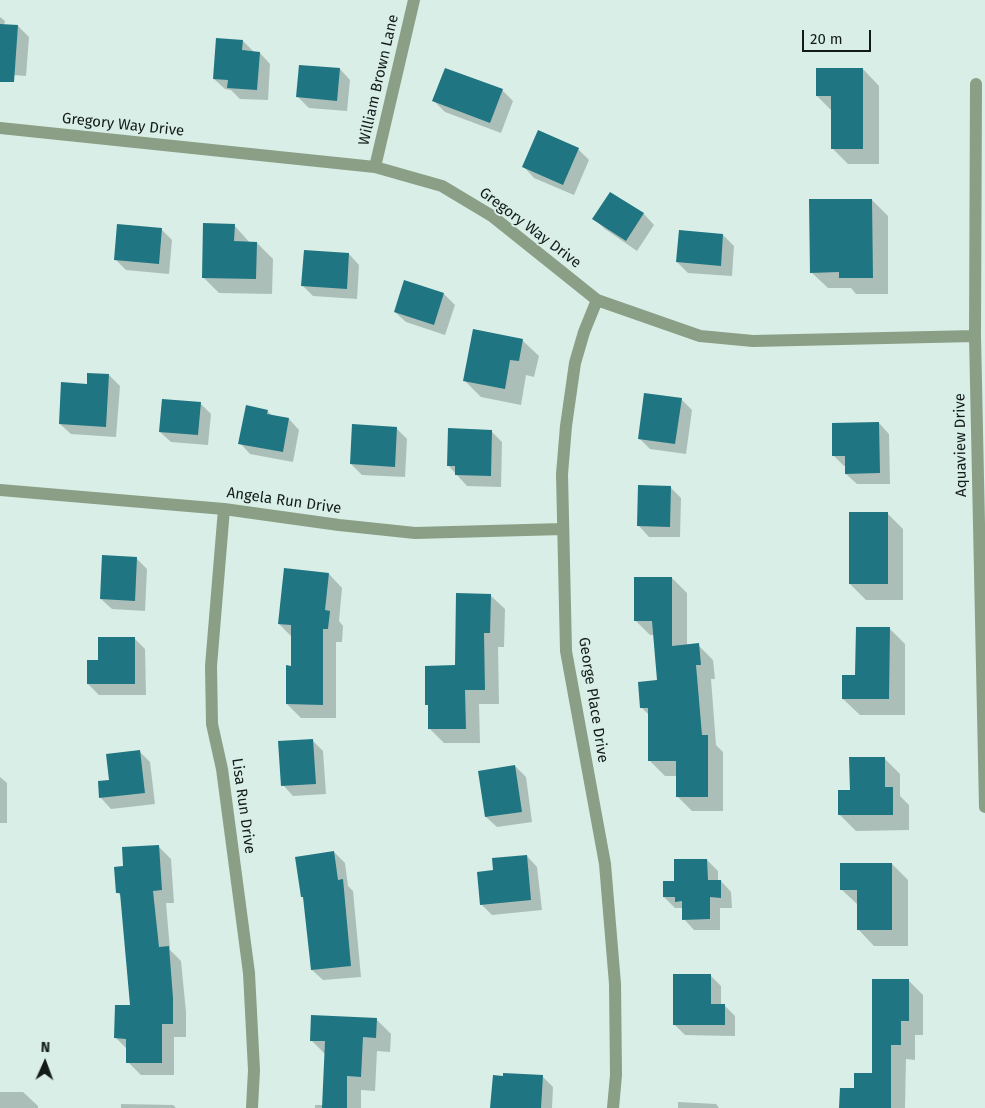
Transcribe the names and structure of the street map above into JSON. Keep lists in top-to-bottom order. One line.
{"streets":{"street":["William Brown Lane","Gregory Way Drive","Aquaview Drive","Angela Run Drive","George Place Drive","Lisa Run Drive"]},"crossings":[["William Brown Lane","Gregory Way Drive"],["Gregory Way Drive","Aquaview Drive"],["Gregory Way Drive","George Place Drive"],["Angela Run Drive","George Place Drive"],["Angela Run Drive","Lisa Run Drive"]],"scale_bar":"20 m","north":"top"}
